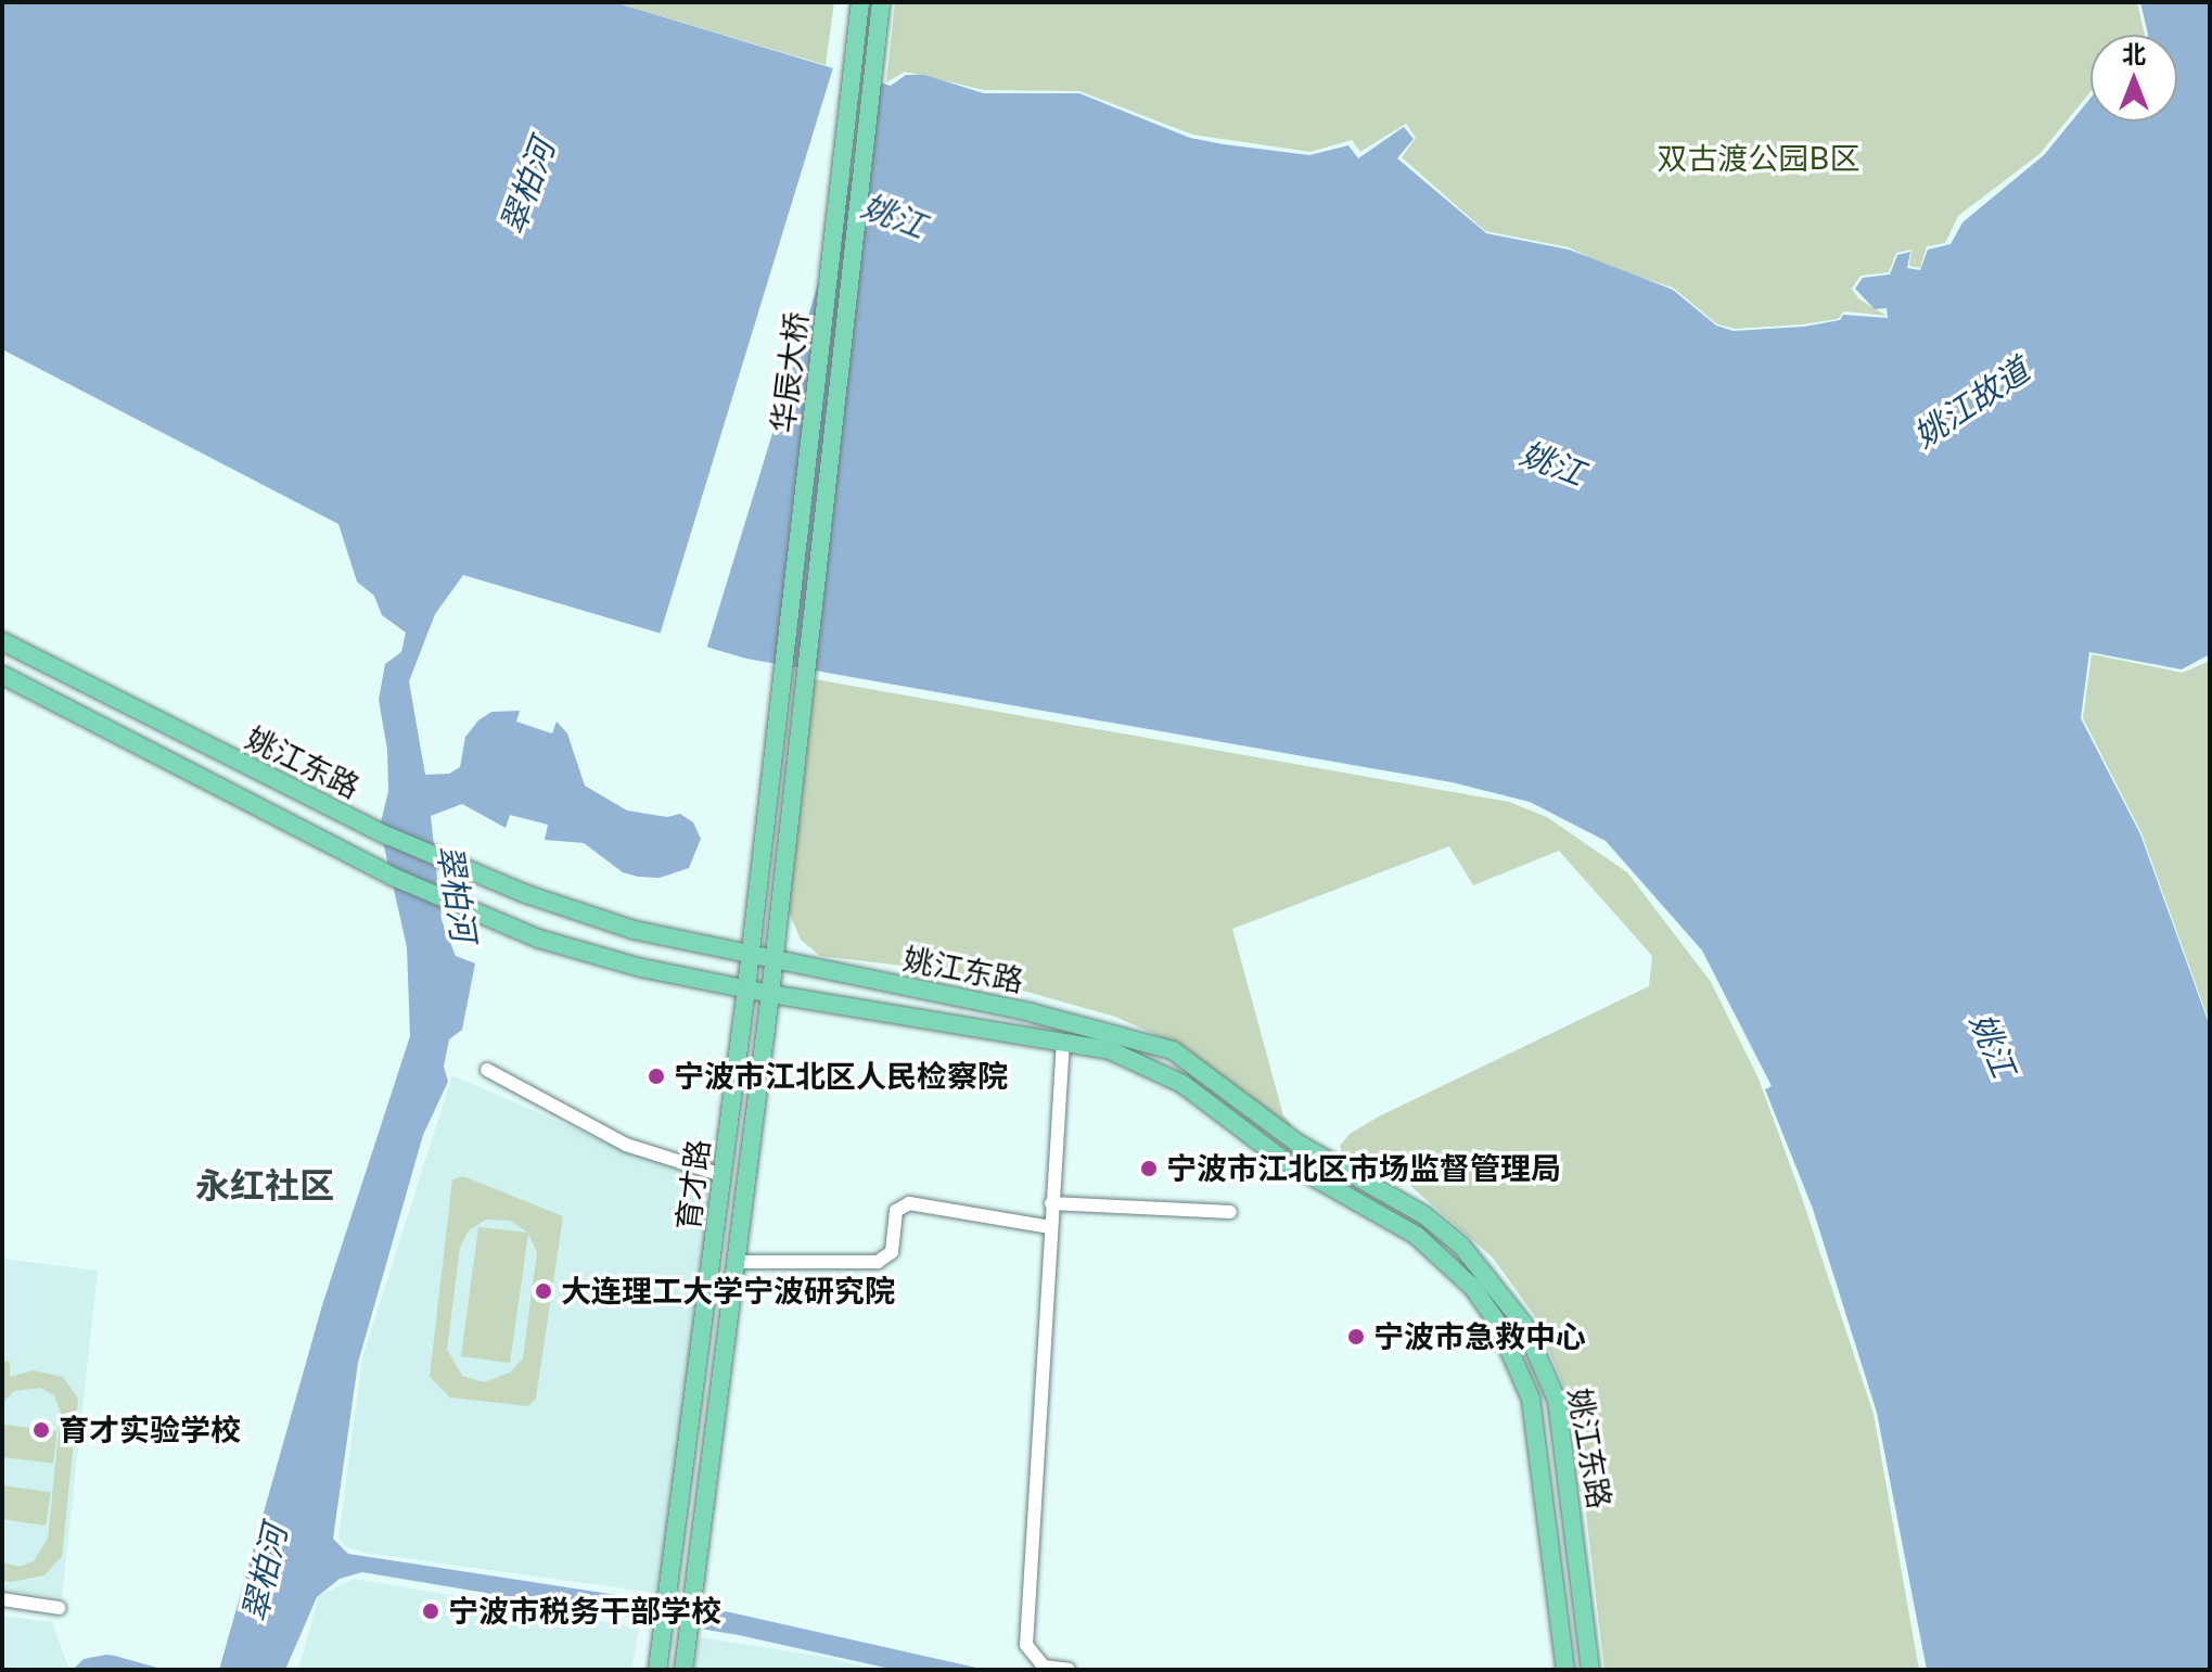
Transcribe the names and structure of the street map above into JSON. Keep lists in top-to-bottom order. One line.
{"streets":{"main road":["华辰大桥","姚江东路","育才路"]},"crossings":[["华辰大桥","育才路"],["姚江东路","育才路"]],"districts":["永红社区"],"water":["翠柏河","姚江","姚江故道"],"parks":["双古渡公园B区"],"places":["宁波市江北区人民检察院","宁波市江北区市场监督管理局","大连理工大学宁波研究院","宁波市急救中心","育才实验学校","宁波市税务干部学校"],"north":"top"}
